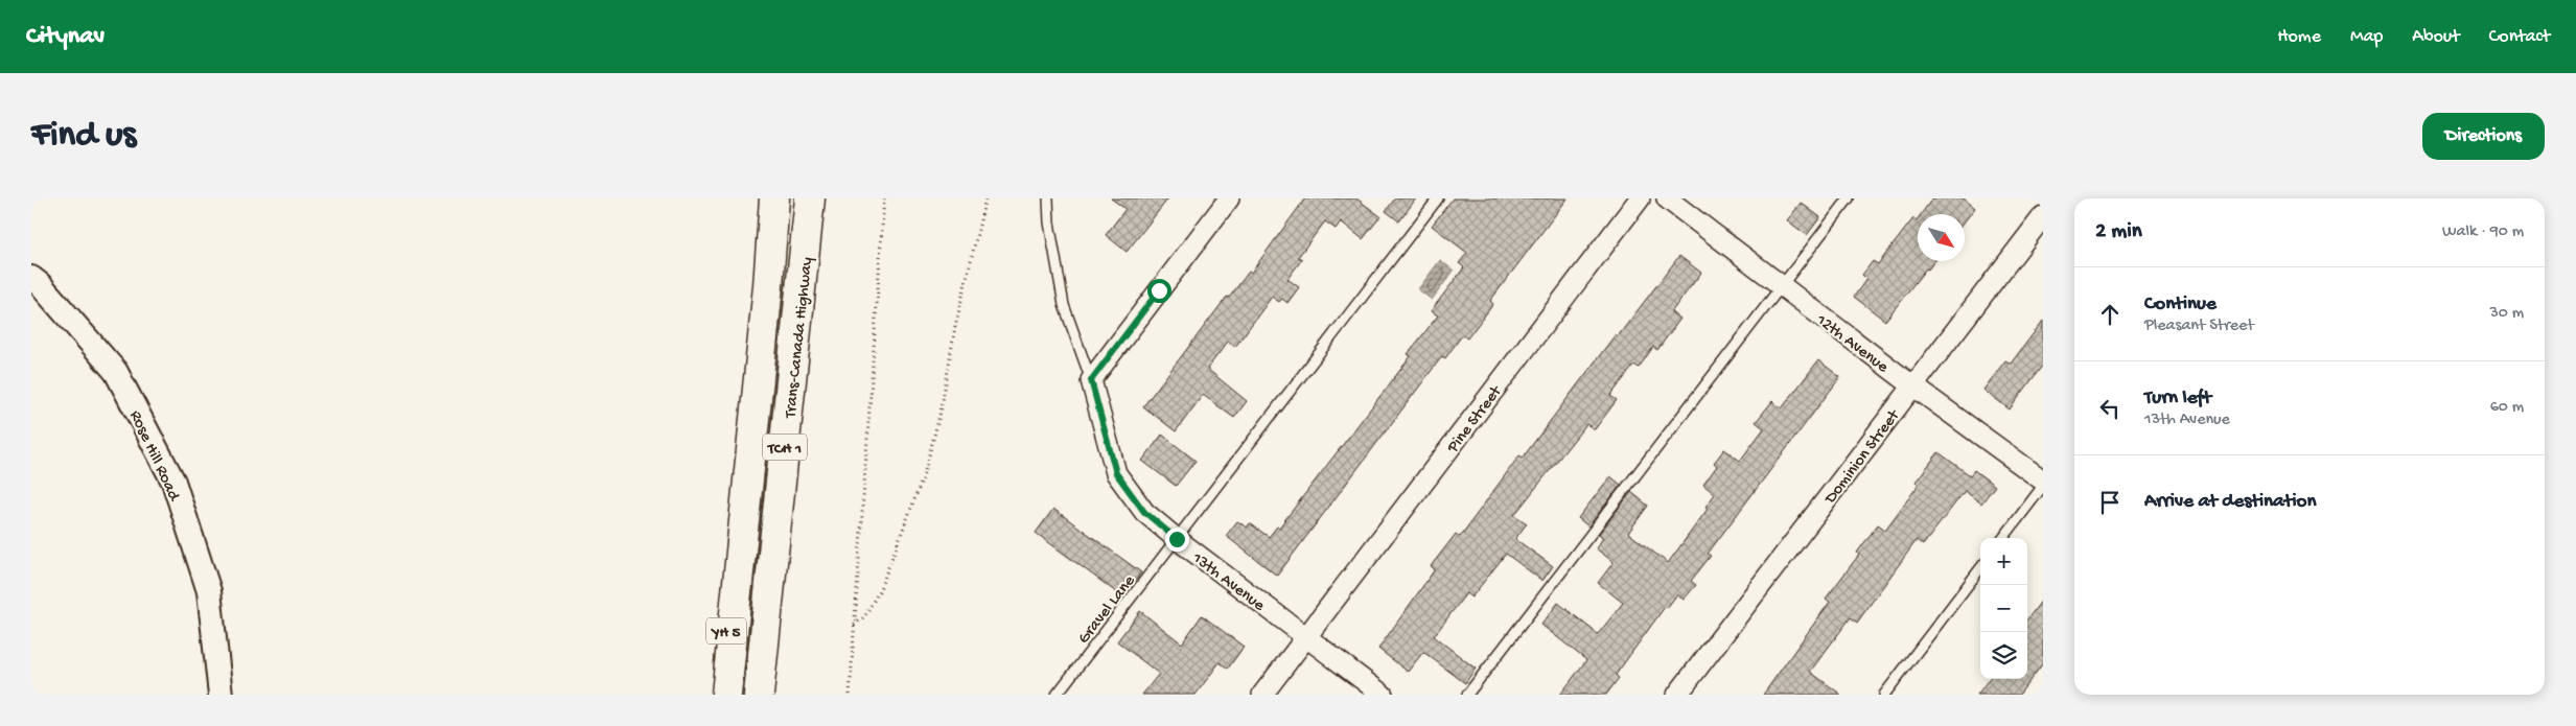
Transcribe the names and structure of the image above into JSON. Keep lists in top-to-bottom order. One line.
{"streets":{"highway":["Trans-Canada Highway","TCH 1","YH 5"],"street":["12th Avenue","Pine Street","Rose Hill Road","Dominion Street","13th Avenue"],"lane":["Gravel Lane"]},"crossings":[["Trans-Canada Highway","YH 5"],["12th Avenue","Dominion Street"],["Pine Street","13th Avenue"],["13th Avenue","Gravel Lane"]],"north":"bottom right","page":{"header":"Citynav","nav":["Home","Map","About","Contact"],"buttons":"Directions","title":"Find us","heading":["2 min","Walk · 90 m"],"list":[["Continue","Pleasant Street","30 m"],["Turn left","13th Avenue","60 m"],"Arrive at destination"],"map_buttons":["+","−"]}}
